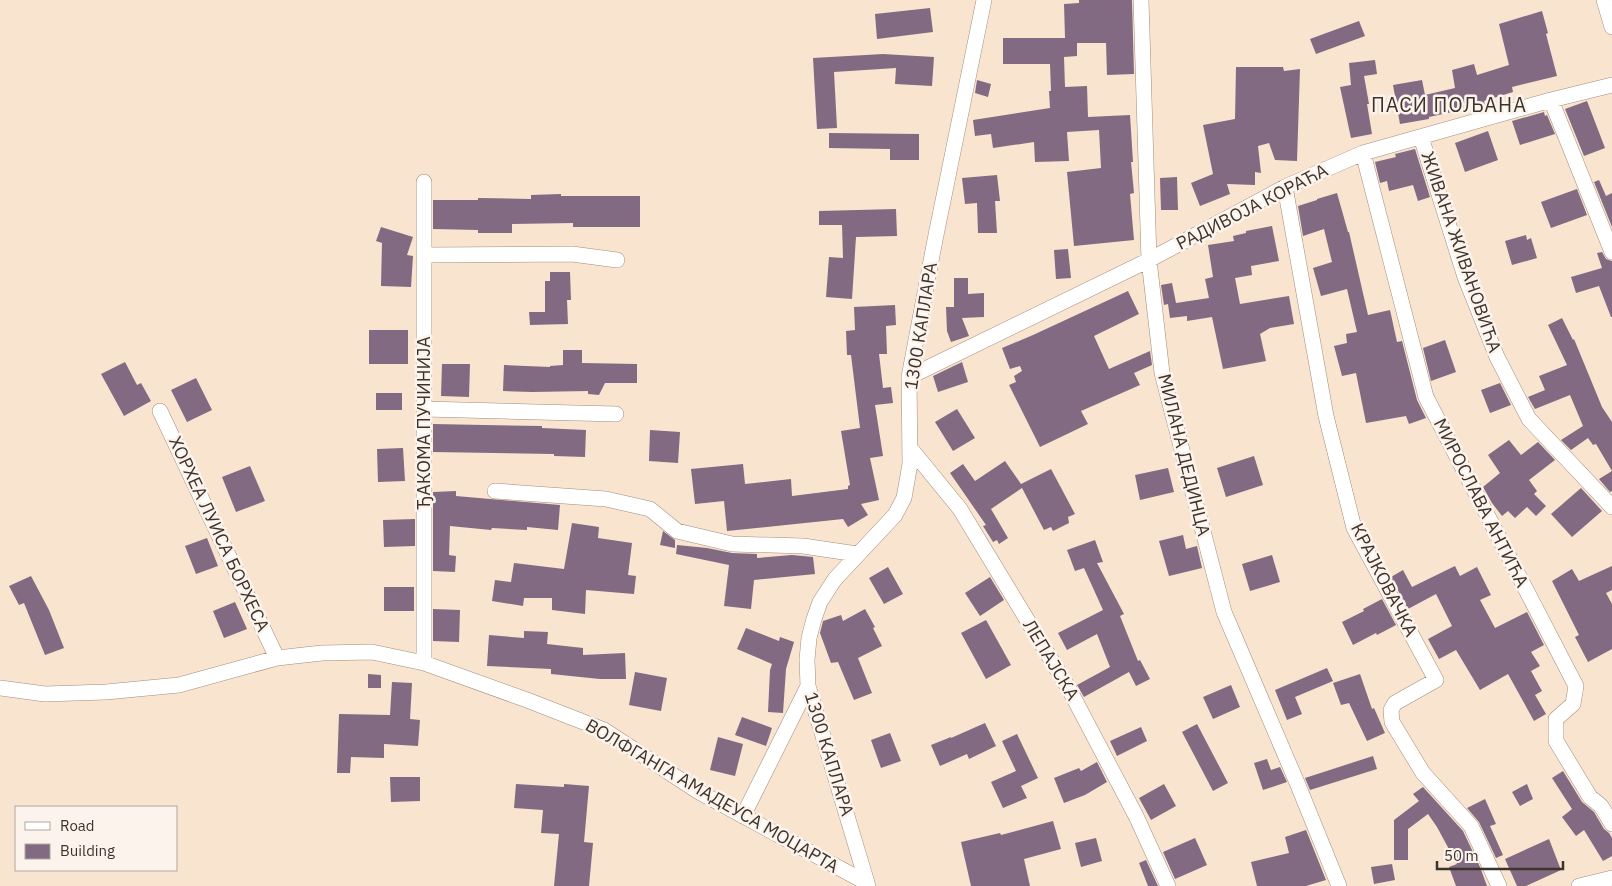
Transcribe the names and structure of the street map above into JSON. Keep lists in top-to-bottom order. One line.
{"streets":{"street":["РАДИВОЈА КОРАЋА","ЖИВАНА ЖИВАНОВИЋА","1300 КАПЛАРА","ЂАКОМА ПУЧИНИЈА","МИЛАНА ДЕДИНЦА","МИРОСЛАВА АНТИЋА","ХОРХЕА ЛУИСА БОРХЕСА","КРАЈКОВАЧКА","ЛЕПАЈСКА","ВОЛФГАНГА АМАДЕУСА МОЦАРТА"]},"crossings":[["РАДИВОЈА КОРАЋА","ЖИВАНА ЖИВАНОВИЋА"],["РАДИВОЈА КОРАЋА","1300 КАПЛАРА"],["РАДИВОЈА КОРАЋА","МИЛАНА ДЕДИНЦА"],["РАДИВОЈА КОРАЋА","МИРОСЛАВА АНТИЋА"],["РАДИВОЈА КОРАЋА","КРАЈКОВАЧКА"],["1300 КАПЛАРА","ЛЕПАЈСКА"],["1300 КАПЛАРА","ВОЛФГАНГА АМАДЕУСА МОЦАРТА"],["ЂАКОМА ПУЧИНИЈА","ВОЛФГАНГА АМАДЕУСА МОЦАРТА"],["ХОРХЕА ЛУИСА БОРХЕСА","ВОЛФГАНГА АМАДЕУСА МОЦАРТА"]],"districts":["ПАСИ ПОЉАНА"],"legend":["Road","Building"],"scale_bar":"50 m"}
